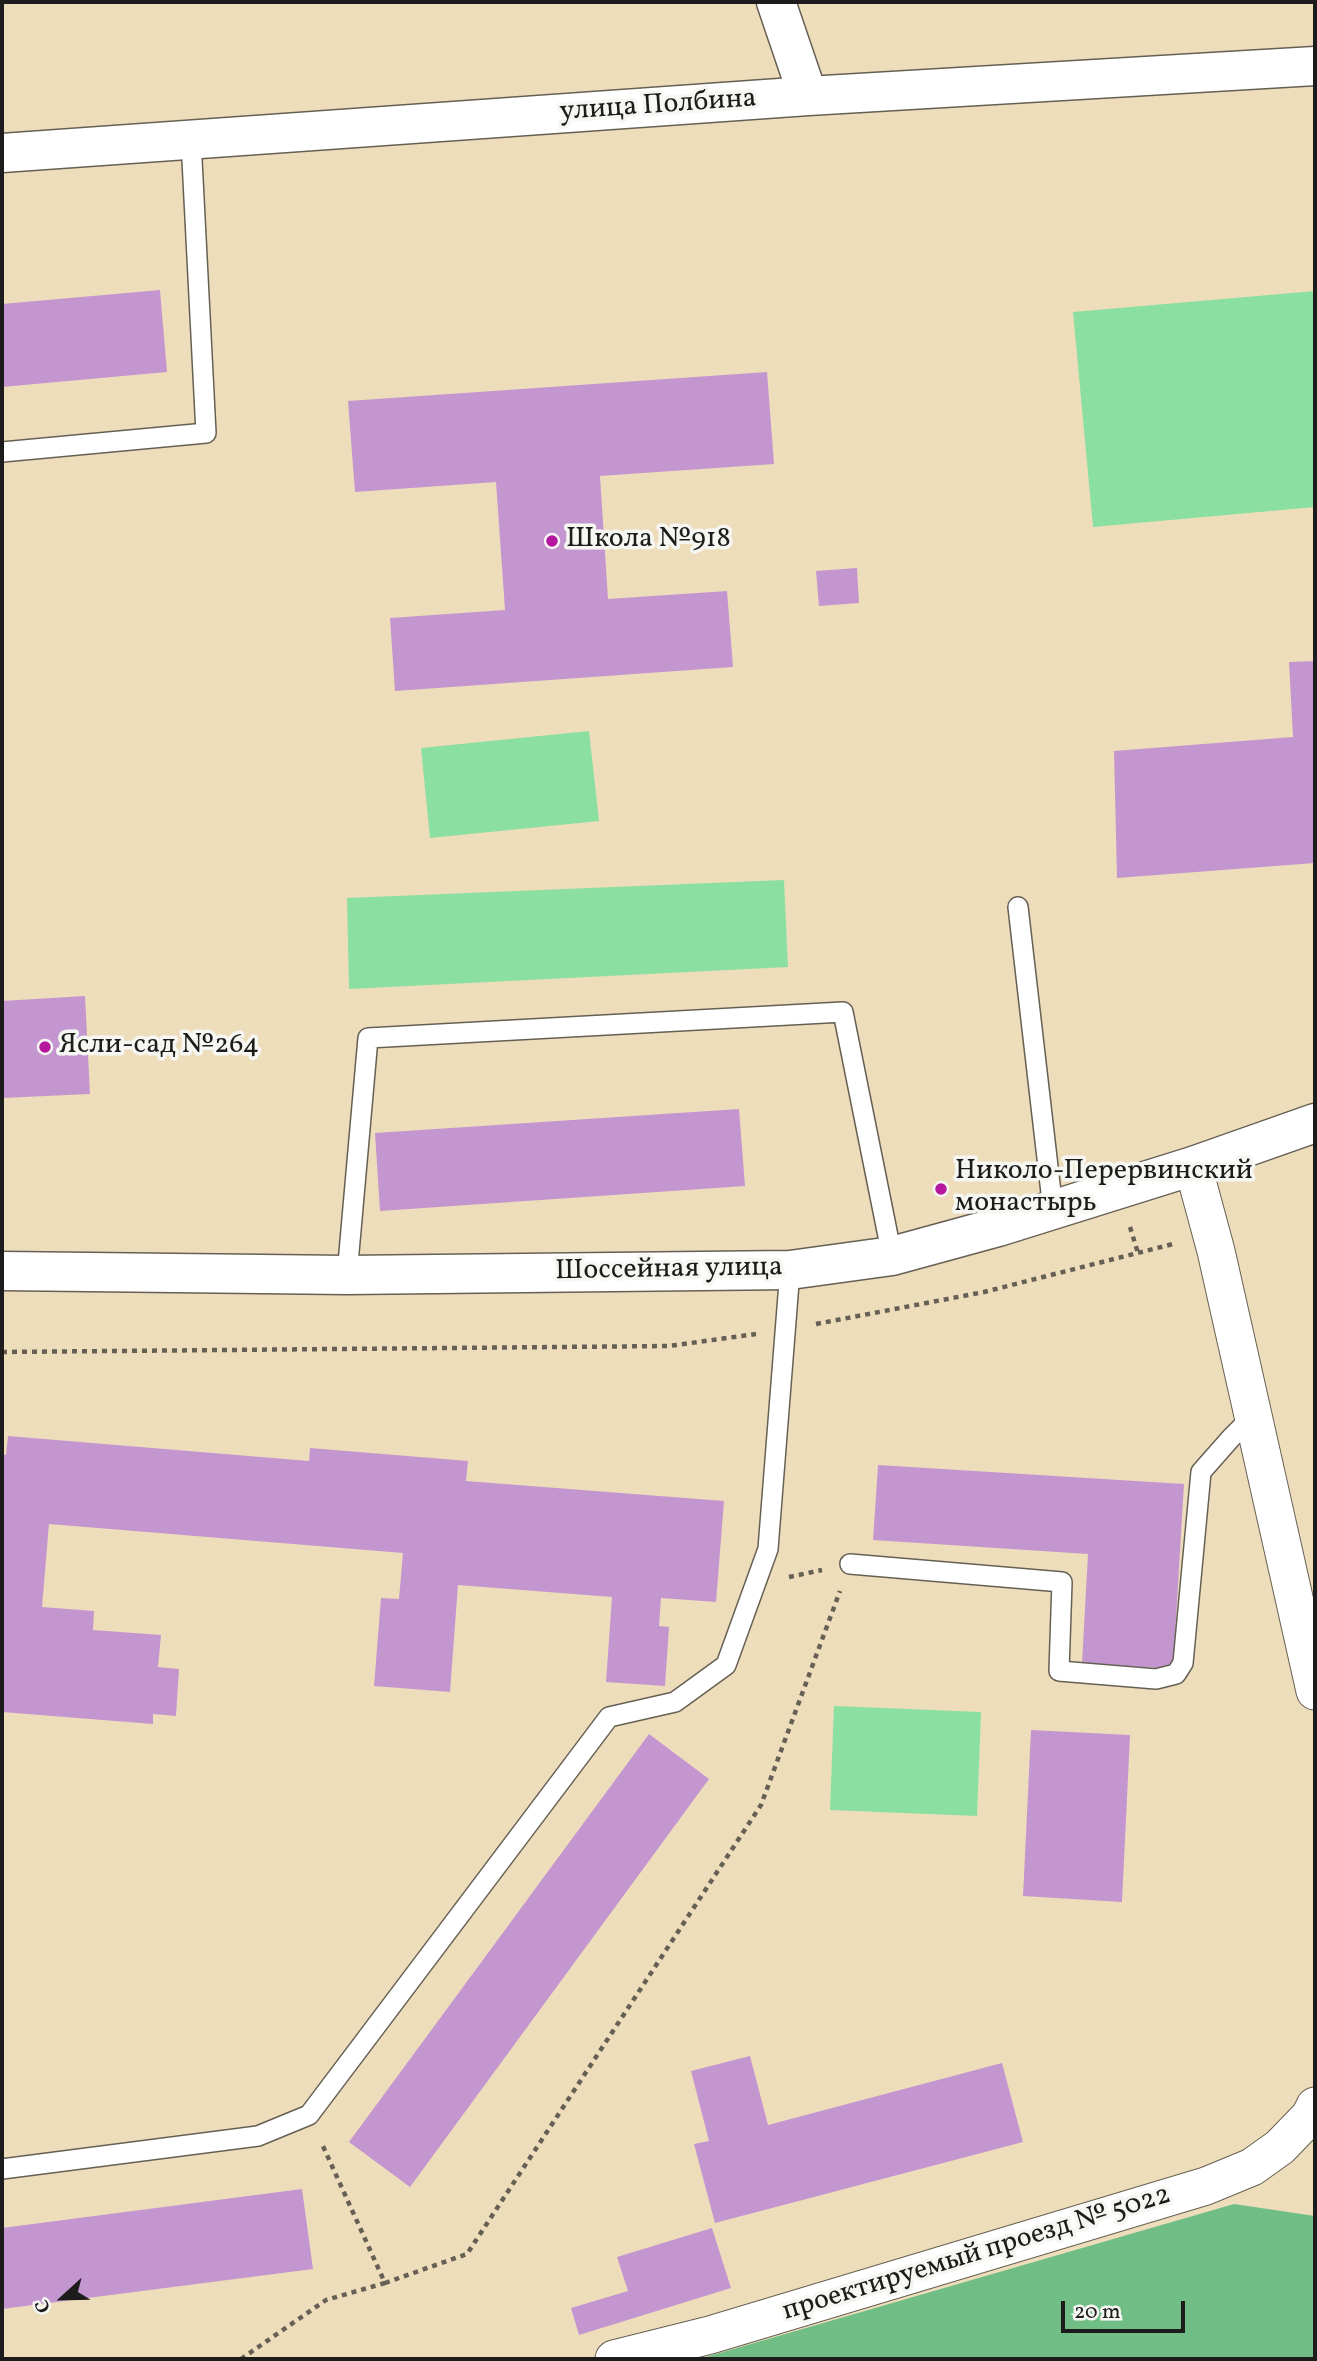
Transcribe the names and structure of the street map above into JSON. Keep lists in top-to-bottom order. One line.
{"streets":{"main road":["улица Полбина","Шоссейная улица"],"street":["проектируемый проезд № 5022"]},"places":["Школа №918","Ясли-сад №264","Николо-Перервинский монастырь"],"scale_bar":"20 m","north":"left"}
